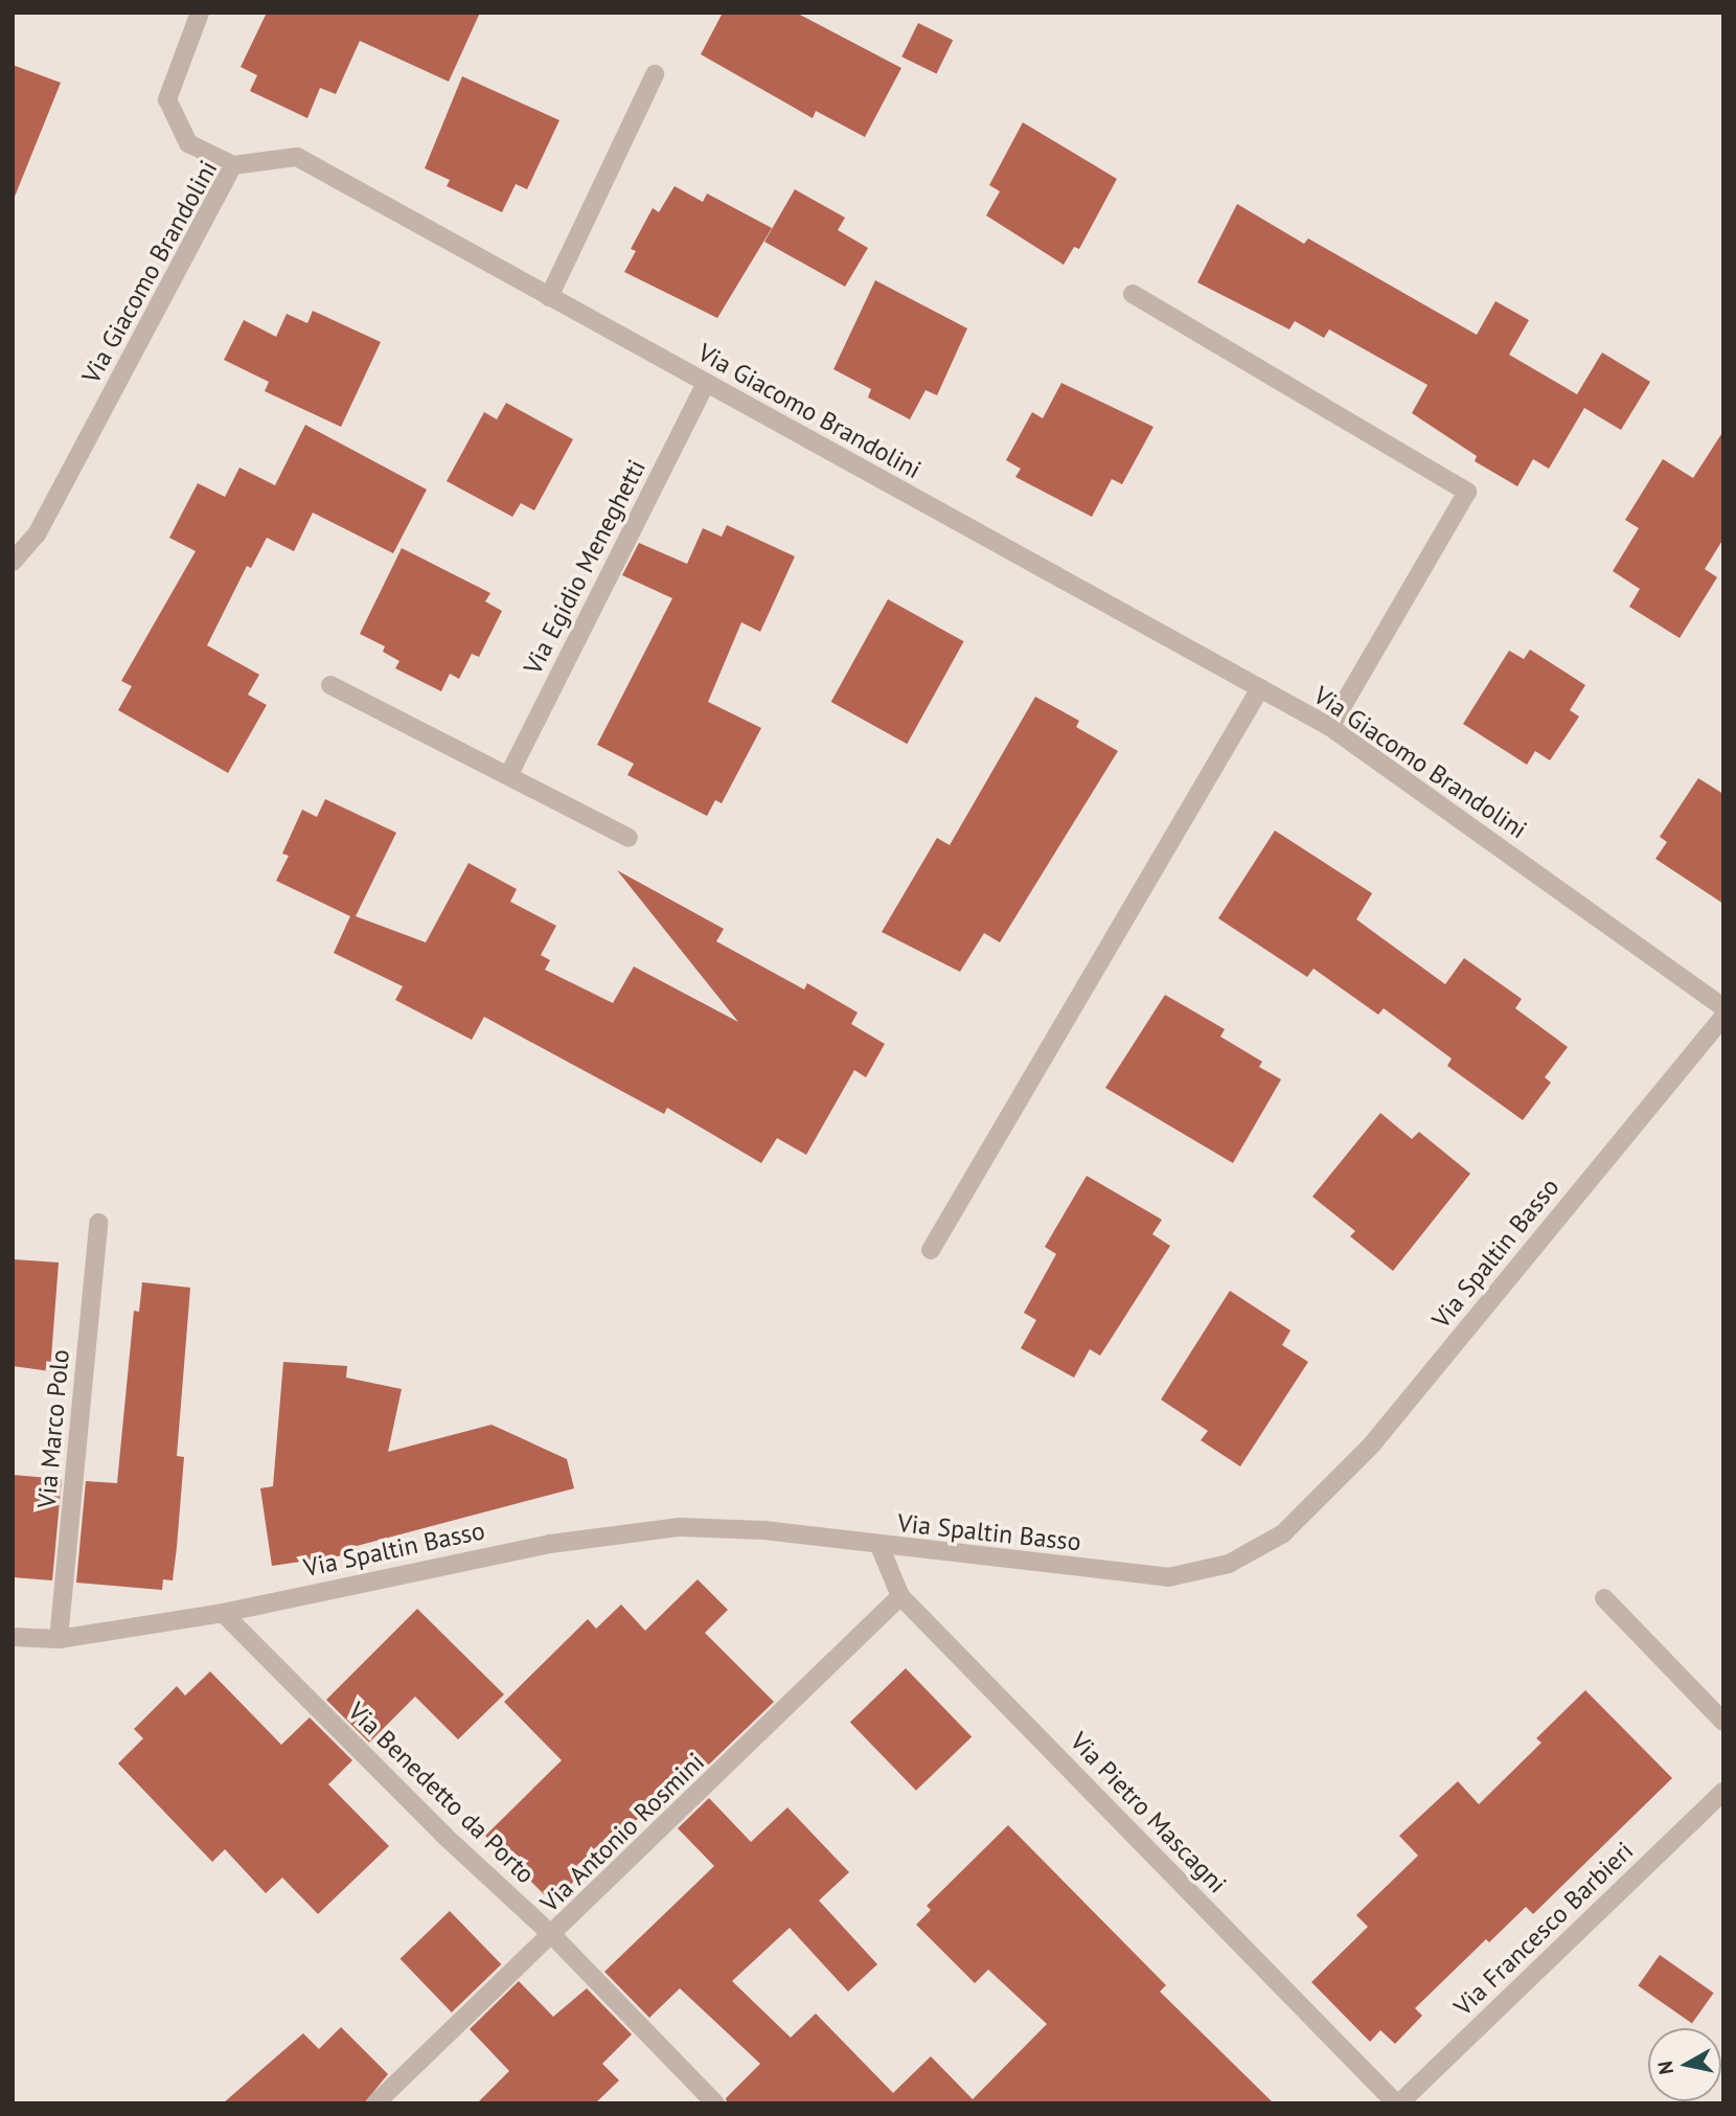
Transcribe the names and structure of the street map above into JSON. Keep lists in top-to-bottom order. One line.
{"streets":{"street":["Via Giacomo Brandolini","Via Egidio Meneghetti","Via Spaltin Basso","Via Marco Polo","Via Benedetto da Porto","Via Pietro Mascagni","Via Antonio Rosmini","Via Francesco Barbieri"]},"crossings":[["Via Giacomo Brandolini","Via Egidio Meneghetti"],["Via Spaltin Basso","Via Marco Polo"],["Via Spaltin Basso","Via Benedetto da Porto"],["Via Spaltin Basso","Via Pietro Mascagni"],["Via Benedetto da Porto","Via Antonio Rosmini"],["Via Pietro Mascagni","Via Antonio Rosmini"],["Via Pietro Mascagni","Via Francesco Barbieri"]],"north":"left"}
